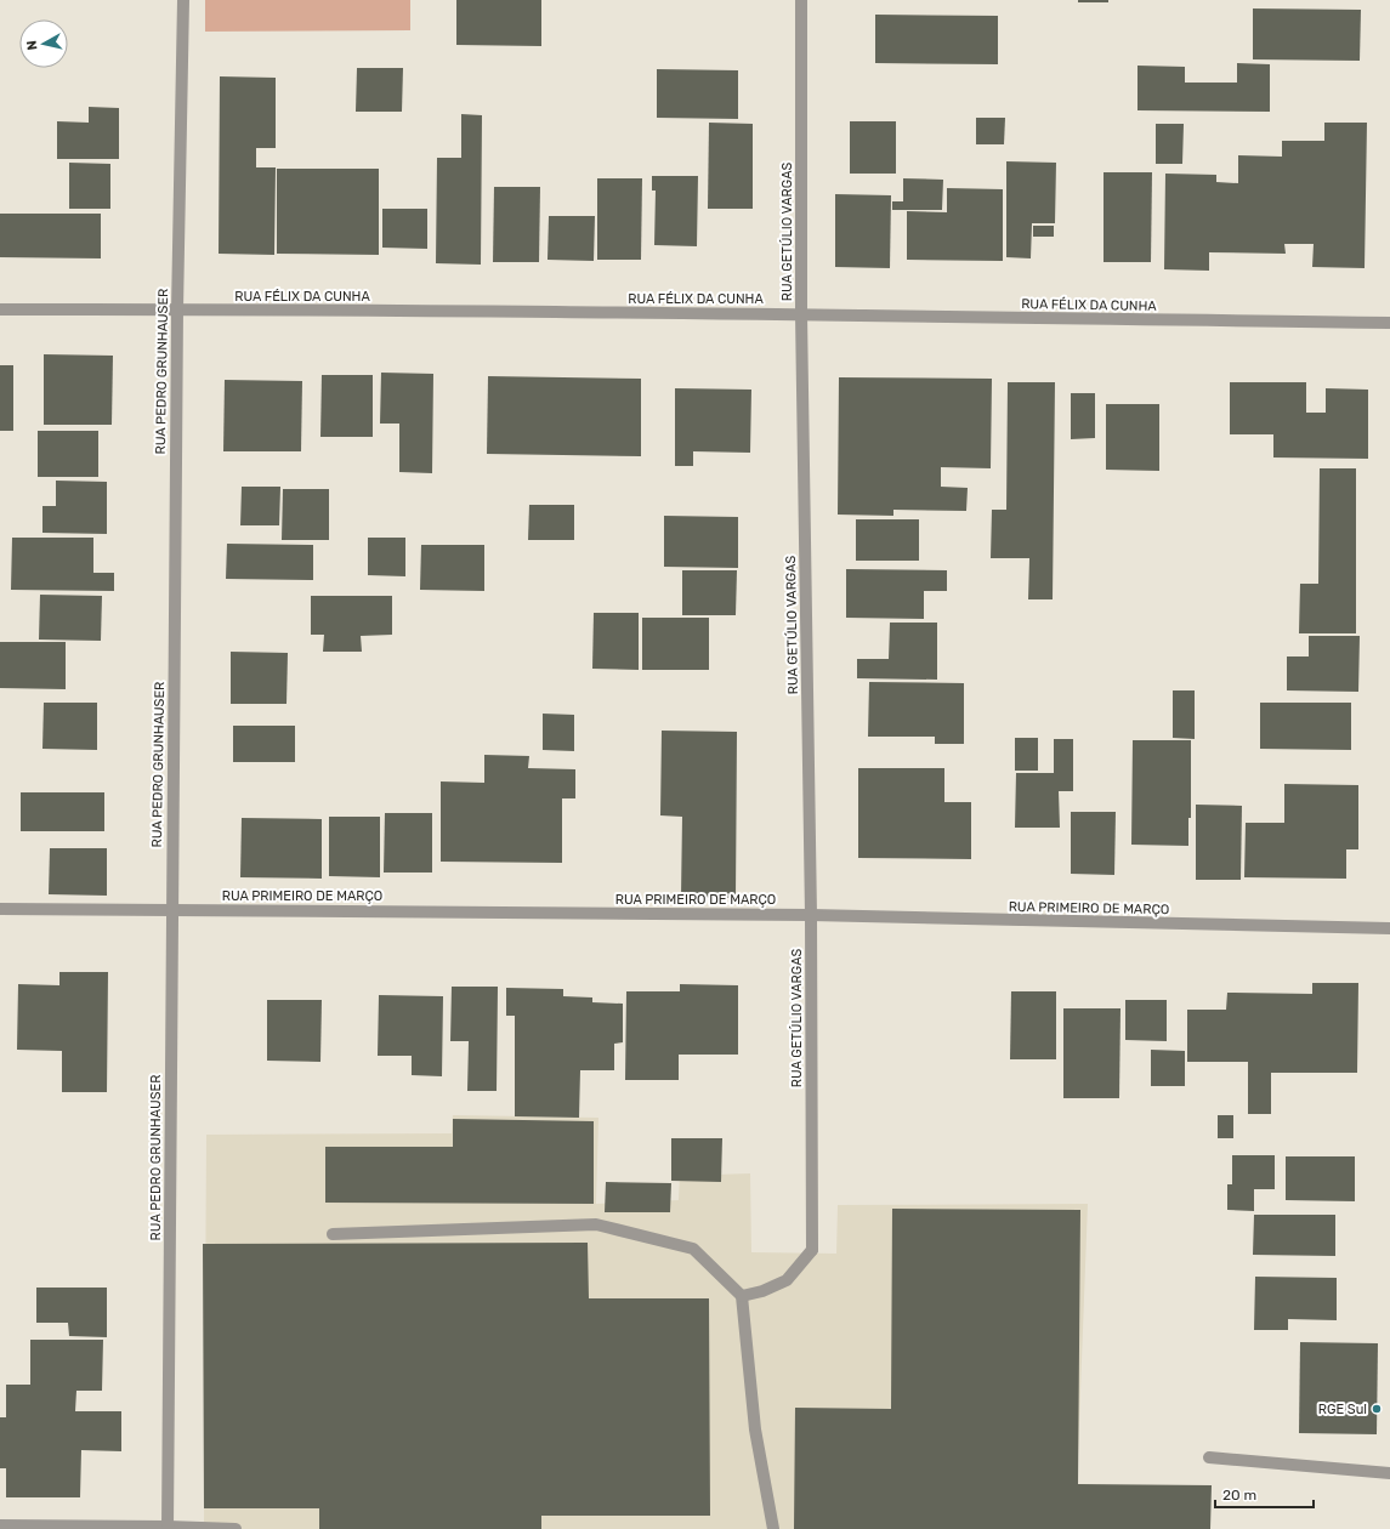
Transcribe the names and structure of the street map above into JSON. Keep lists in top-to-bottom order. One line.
{"streets":{"street":["RUA GETÚLIO VARGAS","RUA FÉLIX DA CUNHA","RUA PEDRO GRUNHAUSER","RUA PRIMEIRO DE MARÇO"]},"crossings":[["RUA GETÚLIO VARGAS","RUA FÉLIX DA CUNHA"],["RUA GETÚLIO VARGAS","RUA PRIMEIRO DE MARÇO"],["RUA FÉLIX DA CUNHA","RUA PEDRO GRUNHAUSER"],["RUA PEDRO GRUNHAUSER","RUA PRIMEIRO DE MARÇO"]],"places":["RGE Sul"],"scale_bar":"20 m","north":"left"}
